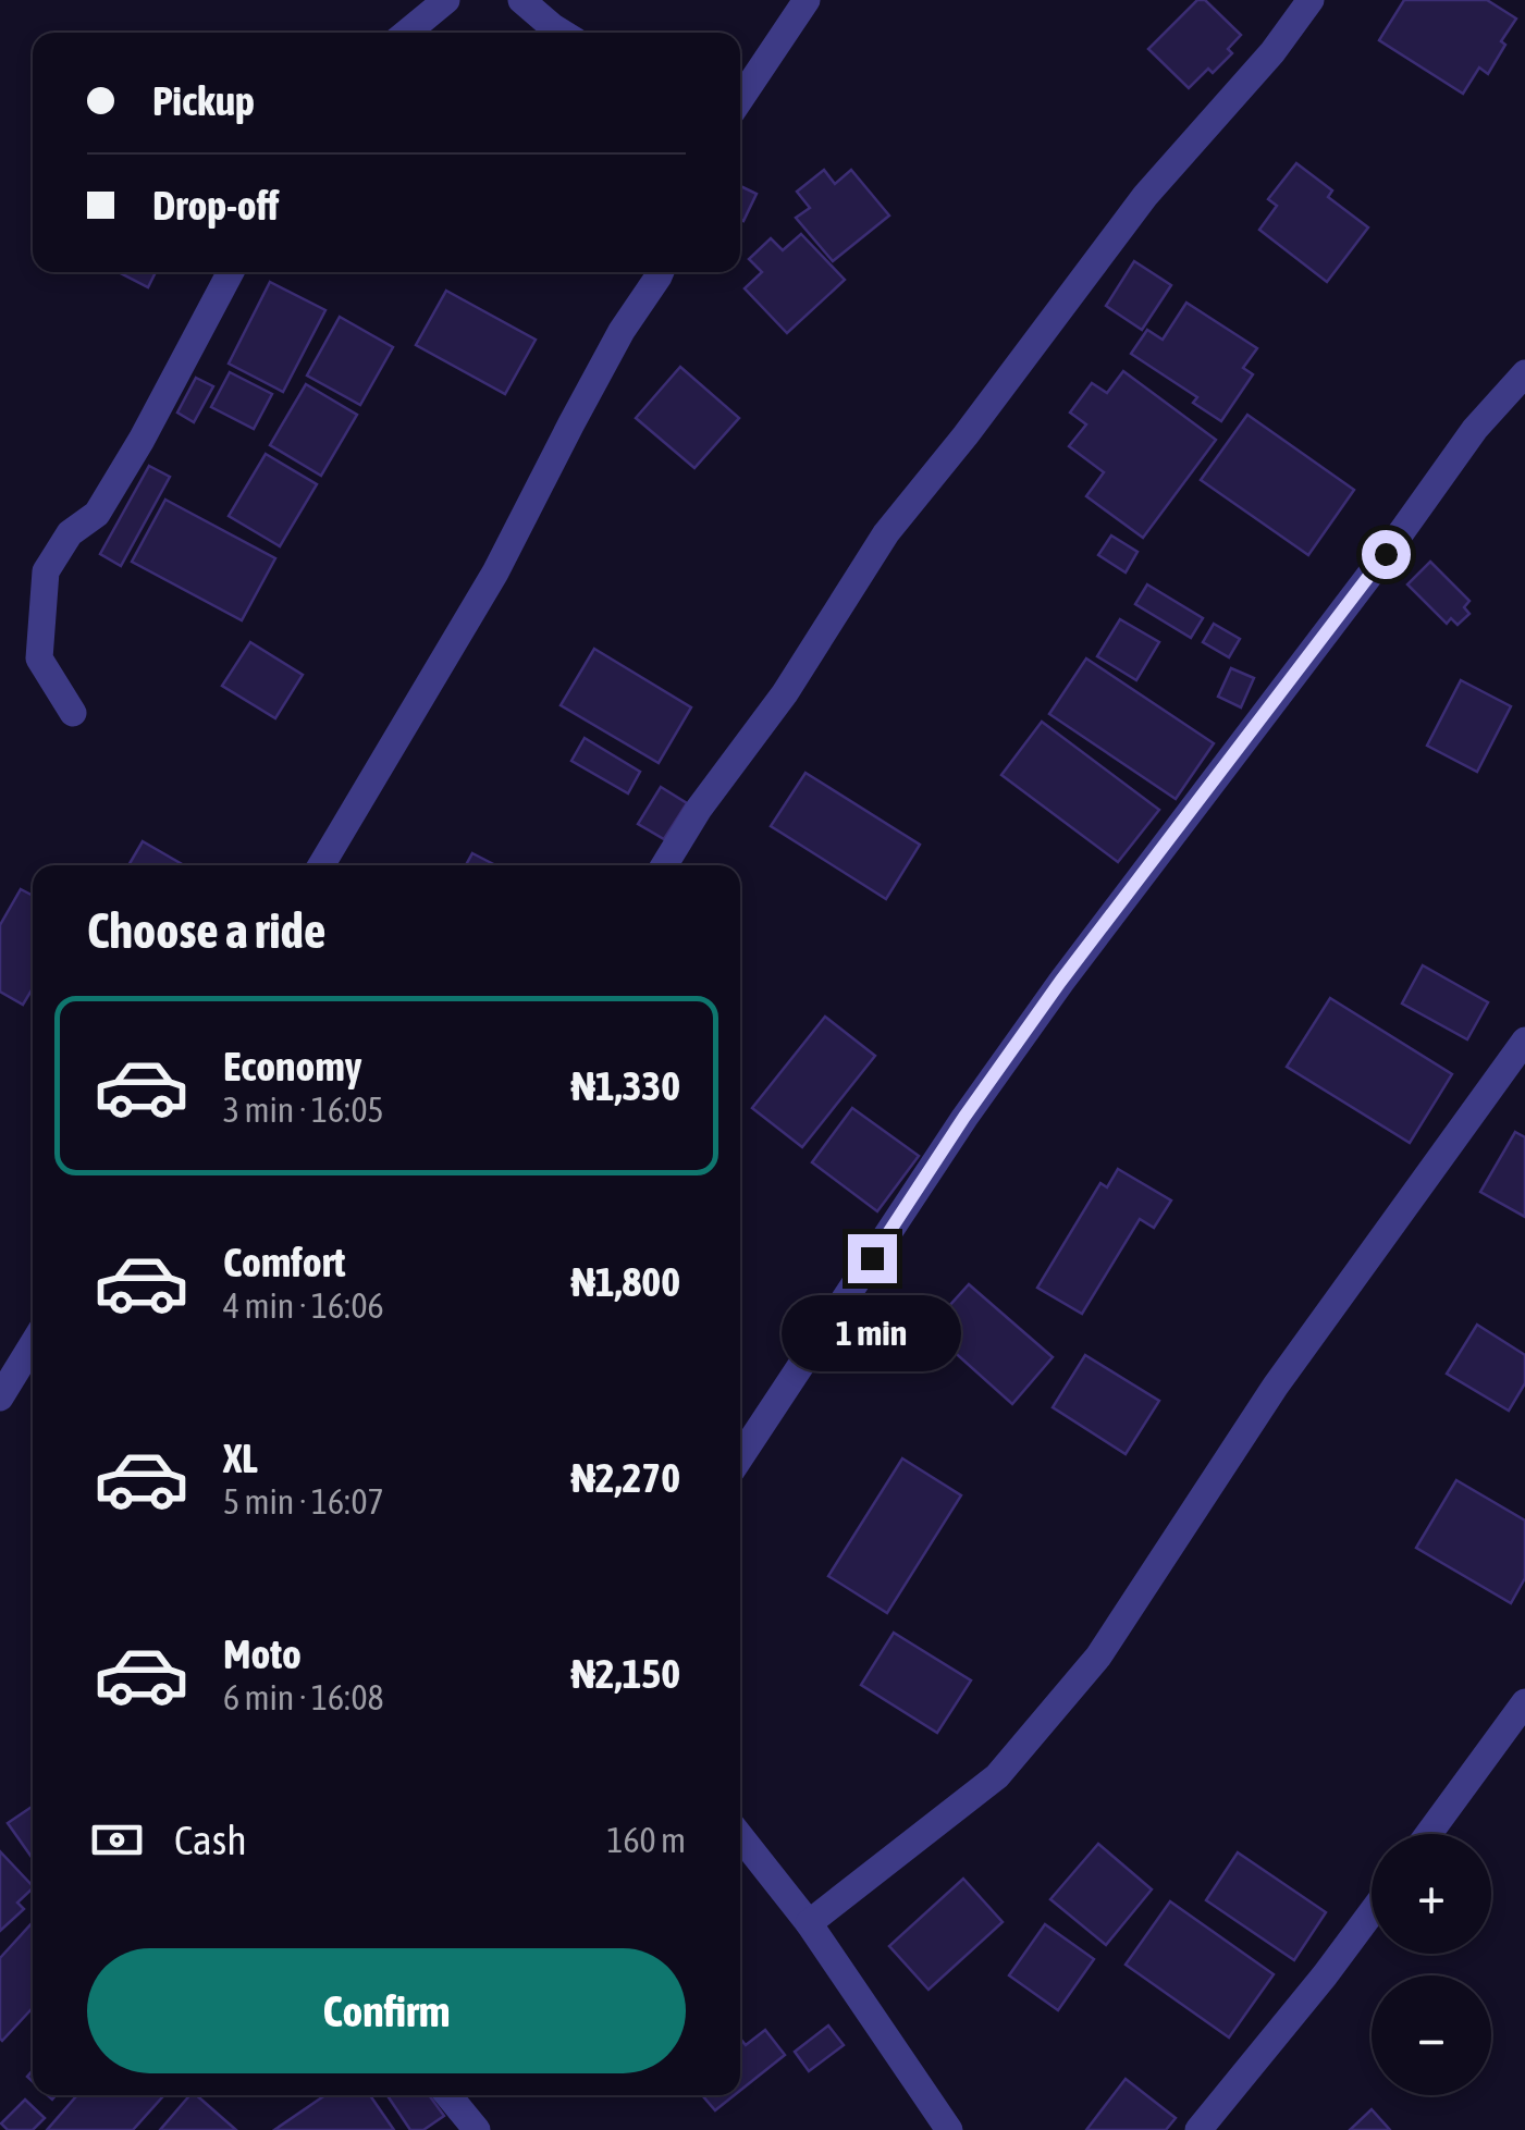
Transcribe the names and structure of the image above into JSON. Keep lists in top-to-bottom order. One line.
{"page":{"banner":["Pickup","Drop-off"],"heading":"Choose a ride","list":[{"name":"Economy","note":"3 min · 16:05","value":"₦1,330"},{"name":"Comfort","note":"4 min · 16:06","value":"₦1,800"},{"name":"XL","note":"5 min · 16:07","value":"₦2,270"},{"name":"Moto","note":"6 min · 16:08","value":"₦2,150"}],"bubble":"1 min","pay":["Cash","160 m"],"map_buttons":["+","−"],"buttons":"Confirm"}}
